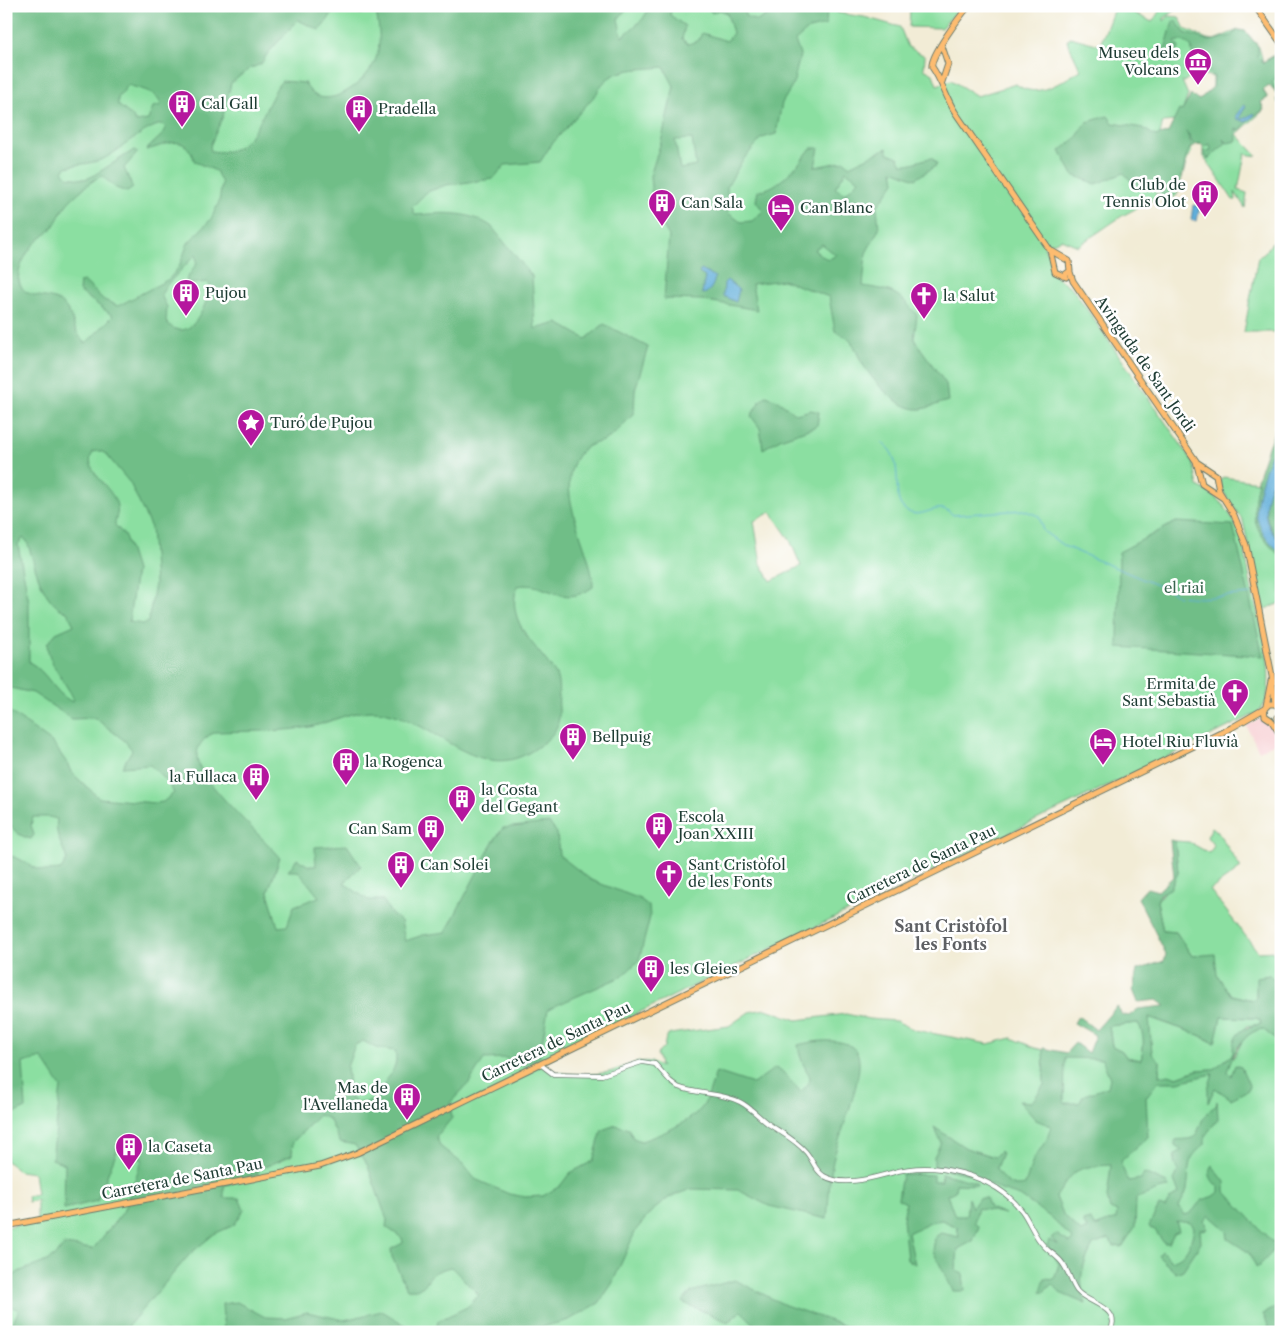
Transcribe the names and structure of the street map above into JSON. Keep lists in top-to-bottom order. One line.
{"streets":{"main road":["Avinguda de Sant Jordi","Carretera de Santa Pau"]},"districts":["Sant Cristòfol les Fonts"],"parks":["el riai"],"places":{"museum":["Museu dels Volcans"],"building":["Cal Gall","Pradella","Club de Tennis Olot","Can Sala","Pujou","Bellpuig","la Rogenca","la Fullaca","la Costa del Gegant","Escola Joan XXIII","Can Sam","Can Solei","les Gleies","Mas de l'Avellaneda","la Caseta"],"hotel":["Can Blanc","Hotel Riu Fluvià"],"church":["la Salut","Ermita de Sant Sebastià","Sant Cristòfol de les Fonts"],"place":["Turó de Pujou"]}}
